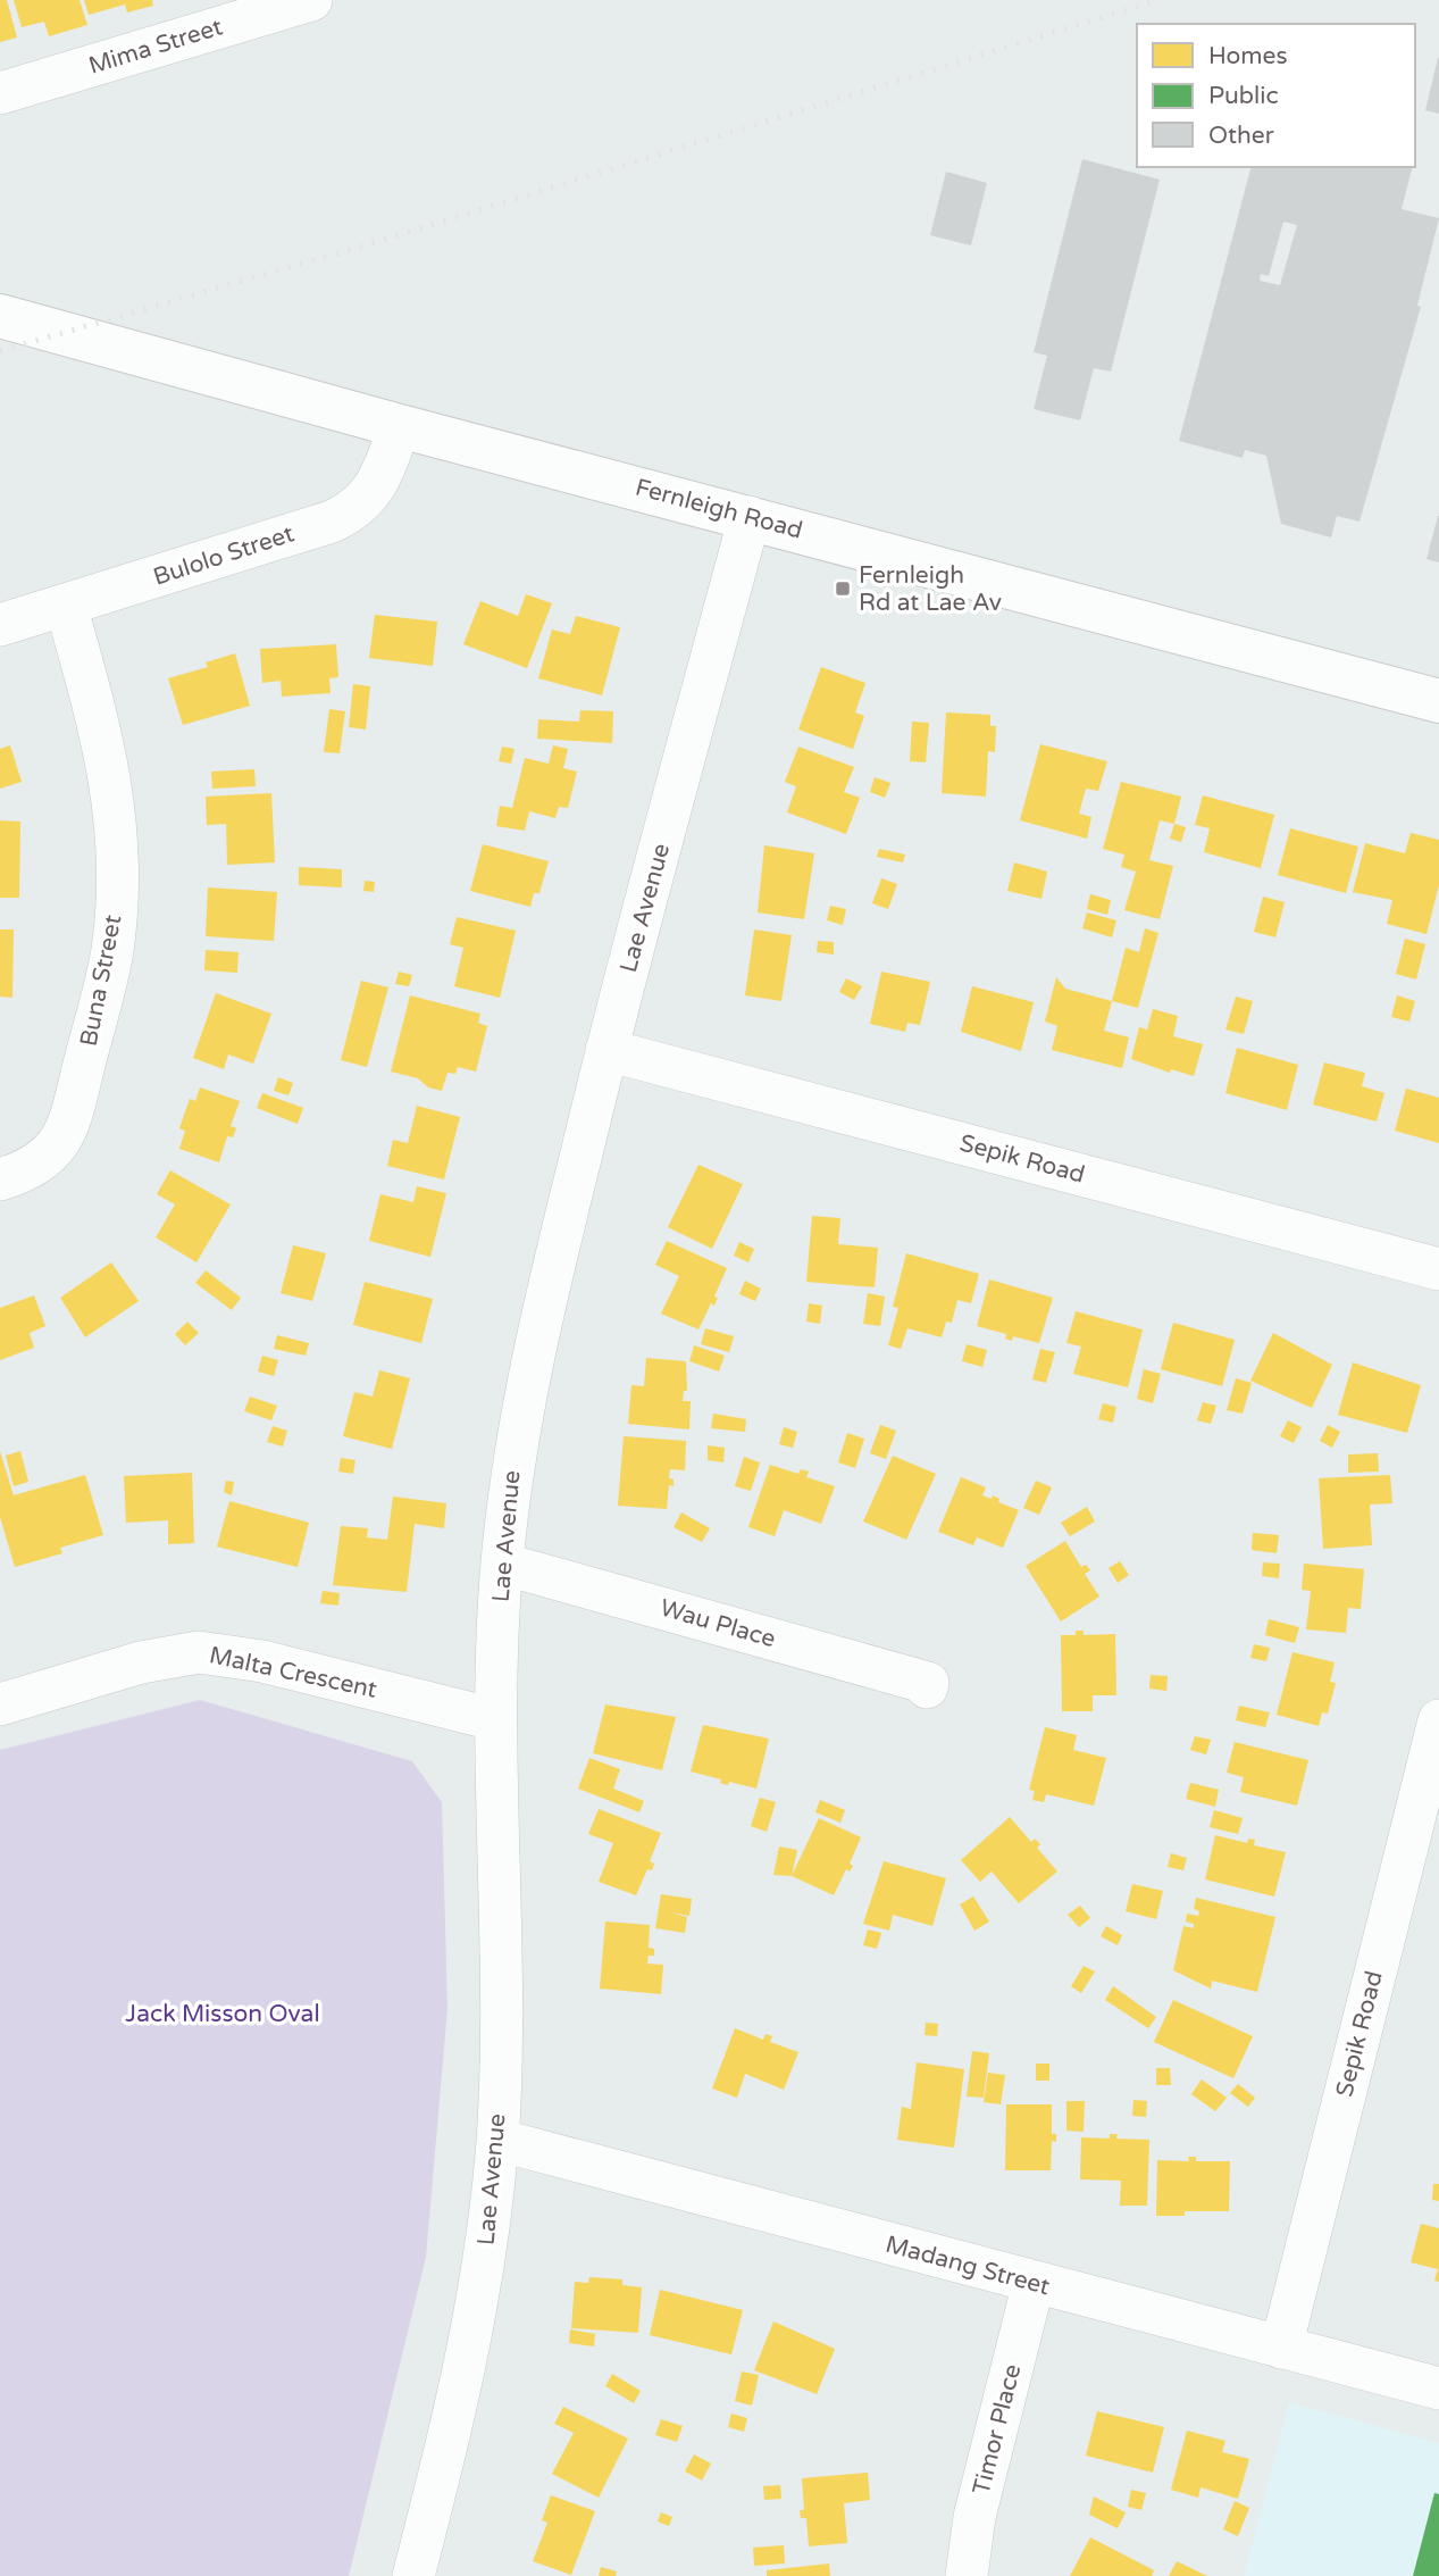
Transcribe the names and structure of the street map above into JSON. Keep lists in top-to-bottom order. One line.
{"streets":{"street":["Mima Street","Fernleigh Road","Bulolo Street","Lae Avenue","Buna Street","Sepik Road","Wau Place","Malta Crescent","Madang Street","Timor Place"]},"crossings":[["Fernleigh Road","Bulolo Street"],["Fernleigh Road","Lae Avenue"],["Bulolo Street","Buna Street"],["Lae Avenue","Sepik Road"],["Lae Avenue","Wau Place"],["Lae Avenue","Malta Crescent"],["Lae Avenue","Madang Street"],["Sepik Road","Madang Street"],["Madang Street","Timor Place"]],"parks":["Jack Misson Oval"],"places":{"transit":["Fernleigh Rd at Lae Av"]},"legend":["Homes","Public","Other"]}
